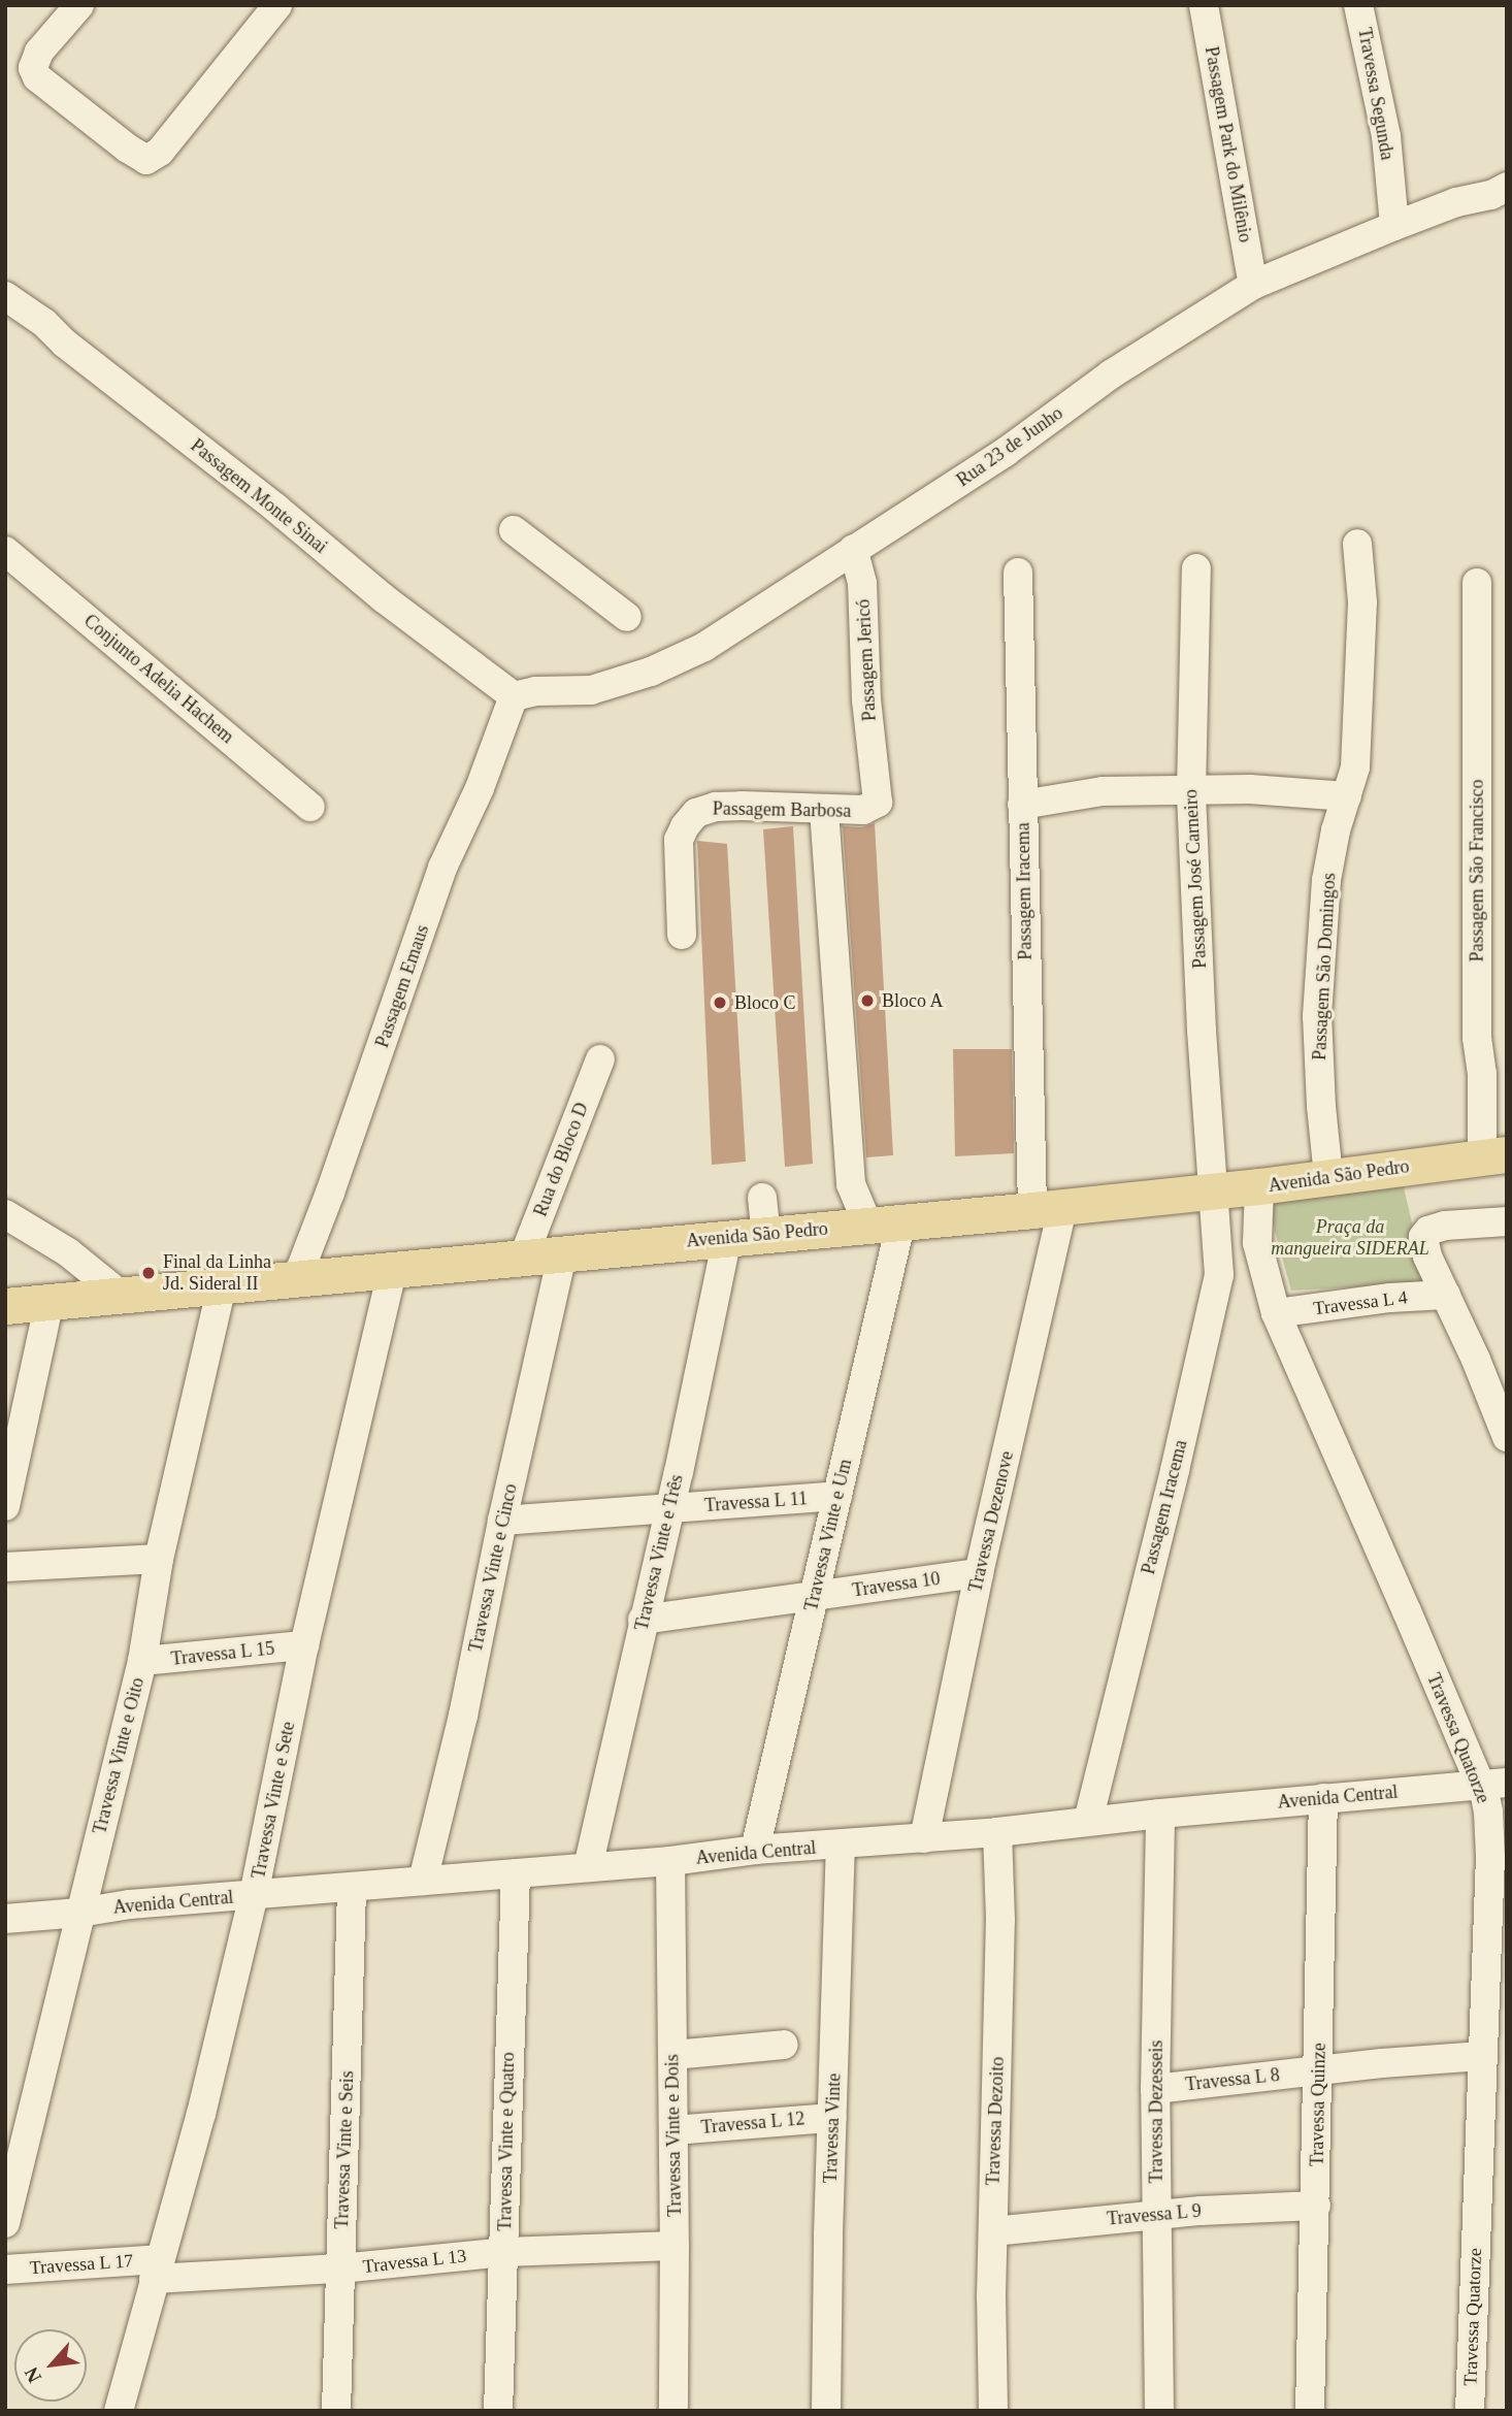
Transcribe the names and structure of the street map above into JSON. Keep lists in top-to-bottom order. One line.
{"streets":{"main road":["Avenida São Pedro"],"street":["Travessa Segunda","Passagem Park do Milênio","Rua 23 de Junho","Passagem Monte Sinai","Passagem Jericó","Conjunto Adelia Hachem","Passagem Barbosa","Passagem São Francisco","Passagem José Carneiro","Passagem Iracema","Passagem São Domingos","Passagem Emaus","Rua do Bloco D","Travessa L 4","Travessa L 11","Travessa Dezenove","Travessa Vinte e Um","Travessa Vinte e Três","Travessa Vinte e Cinco","Travessa 10","Travessa L 15","Travessa Quatorze","Travessa Vinte e Oito","Avenida Central","Travessa Vinte e Sete","Travessa L 8","Travessa Quinze","Travessa Dezesseis","Travessa Dezoito","Travessa L 12","Travessa Vinte","Travessa Vinte e Dois","Travessa Vinte e Quatro","Travessa Vinte e Seis","Travessa L 9","Travessa L 13","Travessa L 17"]},"crossings":[["Travessa Segunda","Rua 23 de Junho"],["Passagem Park do Milênio","Rua 23 de Junho"],["Rua 23 de Junho","Passagem Monte Sinai"],["Rua 23 de Junho","Passagem Jericó"],["Rua 23 de Junho","Passagem Emaus"],["Passagem Monte Sinai","Passagem Emaus"],["Passagem Jericó","Passagem Barbosa"],["Passagem São Francisco","Avenida São Pedro"],["Passagem José Carneiro","Passagem Iracema"],["Passagem José Carneiro","Avenida São Pedro"],["Passagem Iracema","Avenida São Pedro"],["Passagem Iracema","Travessa Dezenove"],["Passagem Iracema","Avenida Central"],["Passagem São Domingos","Avenida São Pedro"],["Passagem Emaus","Avenida São Pedro"],["Rua do Bloco D","Avenida São Pedro"],["Avenida São Pedro","Travessa Dezenove"],["Avenida São Pedro","Travessa Vinte e Um"],["Avenida São Pedro","Travessa Vinte e Três"],["Avenida São Pedro","Travessa Vinte e Cinco"],["Avenida São Pedro","Travessa Quatorze"],["Avenida São Pedro","Travessa Vinte e Oito"],["Avenida São Pedro","Travessa Vinte e Sete"],["Travessa L 4","Travessa Quatorze"],["Travessa L 11","Travessa Vinte e Um"],["Travessa L 11","Travessa Vinte e Três"],["Travessa L 11","Travessa Vinte e Cinco"],["Travessa Dezenove","Travessa 10"],["Travessa Dezenove","Avenida Central"],["Travessa Vinte e Um","Travessa 10"],["Travessa Vinte e Um","Avenida Central"],["Travessa Vinte e Três","Travessa 10"],["Travessa Vinte e Três","Avenida Central"],["Travessa Vinte e Cinco","Avenida Central"],["Travessa L 15","Travessa Vinte e Oito"],["Travessa L 15","Travessa Vinte e Sete"],["Travessa Quatorze","Avenida Central"],["Travessa Quatorze","Travessa L 8"],["Travessa Vinte e Oito","Avenida Central"],["Avenida Central","Travessa Vinte e Sete"],["Avenida Central","Travessa Quinze"],["Avenida Central","Travessa Dezesseis"],["Avenida Central","Travessa Dezoito"],["Avenida Central","Travessa Vinte"],["Avenida Central","Travessa Vinte e Dois"],["Avenida Central","Travessa Vinte e Quatro"],["Avenida Central","Travessa Vinte e Seis"],["Travessa Vinte e Sete","Travessa L 13"],["Travessa Vinte e Sete","Travessa L 17"],["Travessa L 8","Travessa Quinze"],["Travessa L 8","Travessa Dezesseis"],["Travessa Quinze","Travessa L 9"],["Travessa Dezesseis","Travessa L 9"],["Travessa Dezoito","Travessa L 9"],["Travessa L 12","Travessa Vinte"],["Travessa L 12","Travessa Vinte e Dois"],["Travessa Vinte e Dois","Travessa L 13"],["Travessa Vinte e Quatro","Travessa L 13"],["Travessa Vinte e Seis","Travessa L 13"],["Travessa L 13","Travessa L 17"]],"parks":["Praça da mangueira SIDERAL"],"places":["Bloco A","Bloco C","Final da Linha Jd. Sideral II"],"north":"bottom left"}
